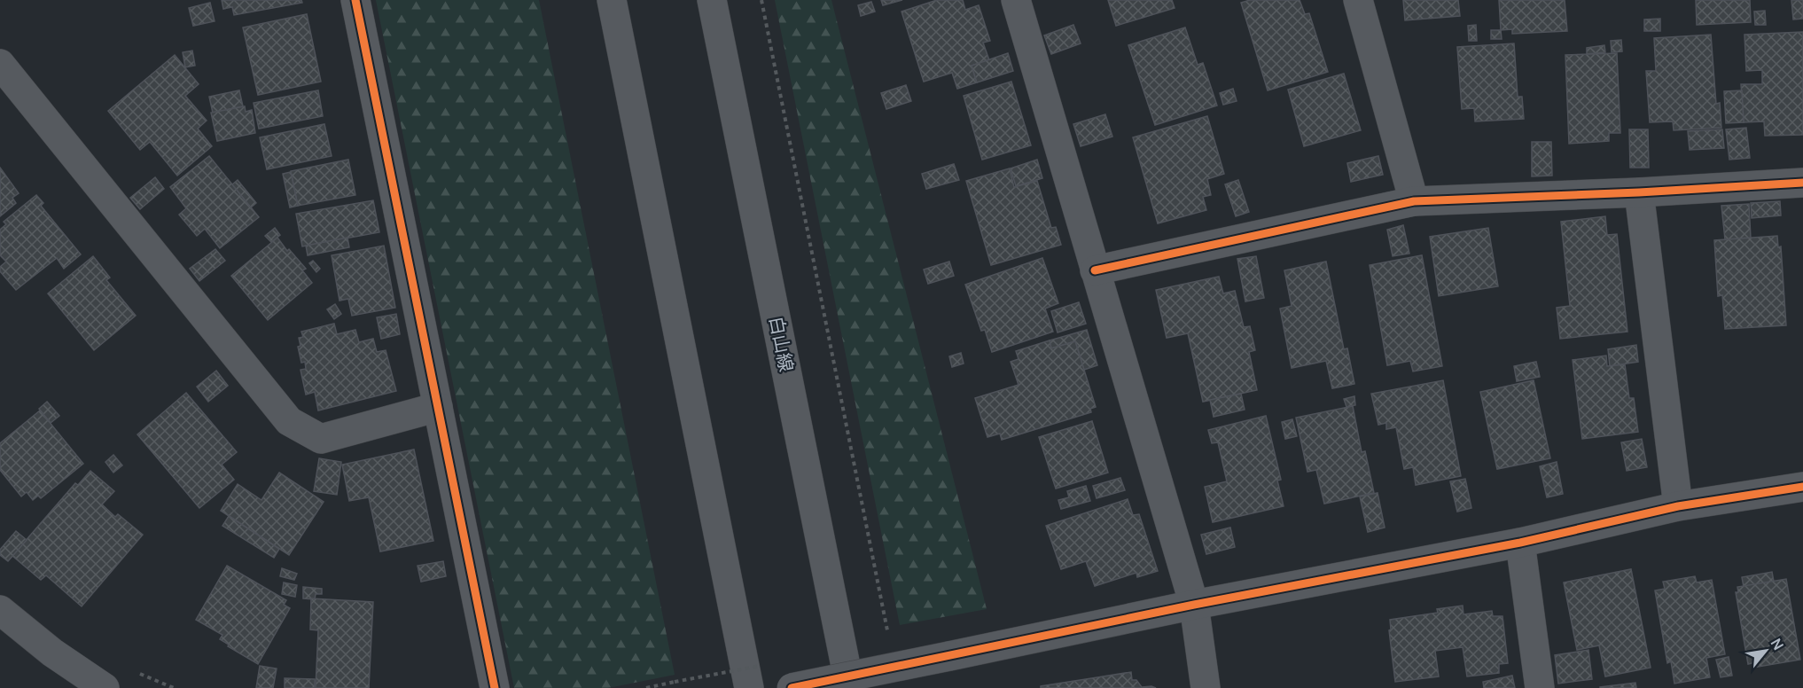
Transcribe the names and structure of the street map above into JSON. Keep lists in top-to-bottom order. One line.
{"streets":{"street":["白山線"]},"north":"top right"}
